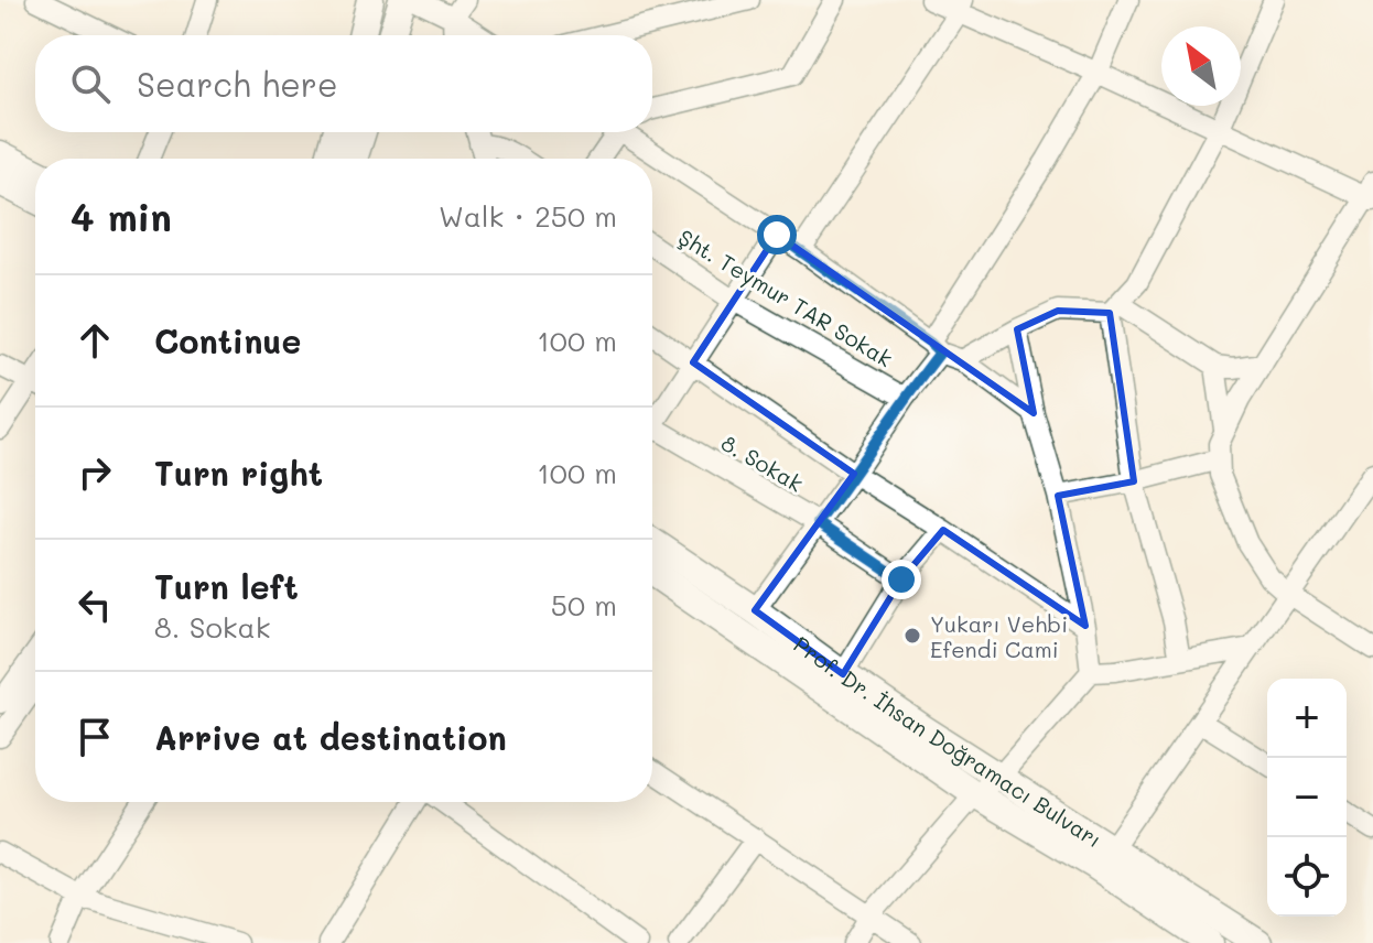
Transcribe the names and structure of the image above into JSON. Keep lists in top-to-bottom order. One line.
{"streets":{"main road":["Prof. Dr. İhsan Doğramacı Bulvarı"],"street":["Şht. Teymur TAR Sokak","8. Sokak"]},"places":["Yukarı Vehbi Efendi Cami"],"north":"top left","page":{"search":"Search here","heading":["4 min","Walk · 250 m"],"list":[["Continue","100 m"],["Turn right","100 m"],["Turn left","8. Sokak","50 m"],"Arrive at destination"],"map_buttons":["+","−"]}}
